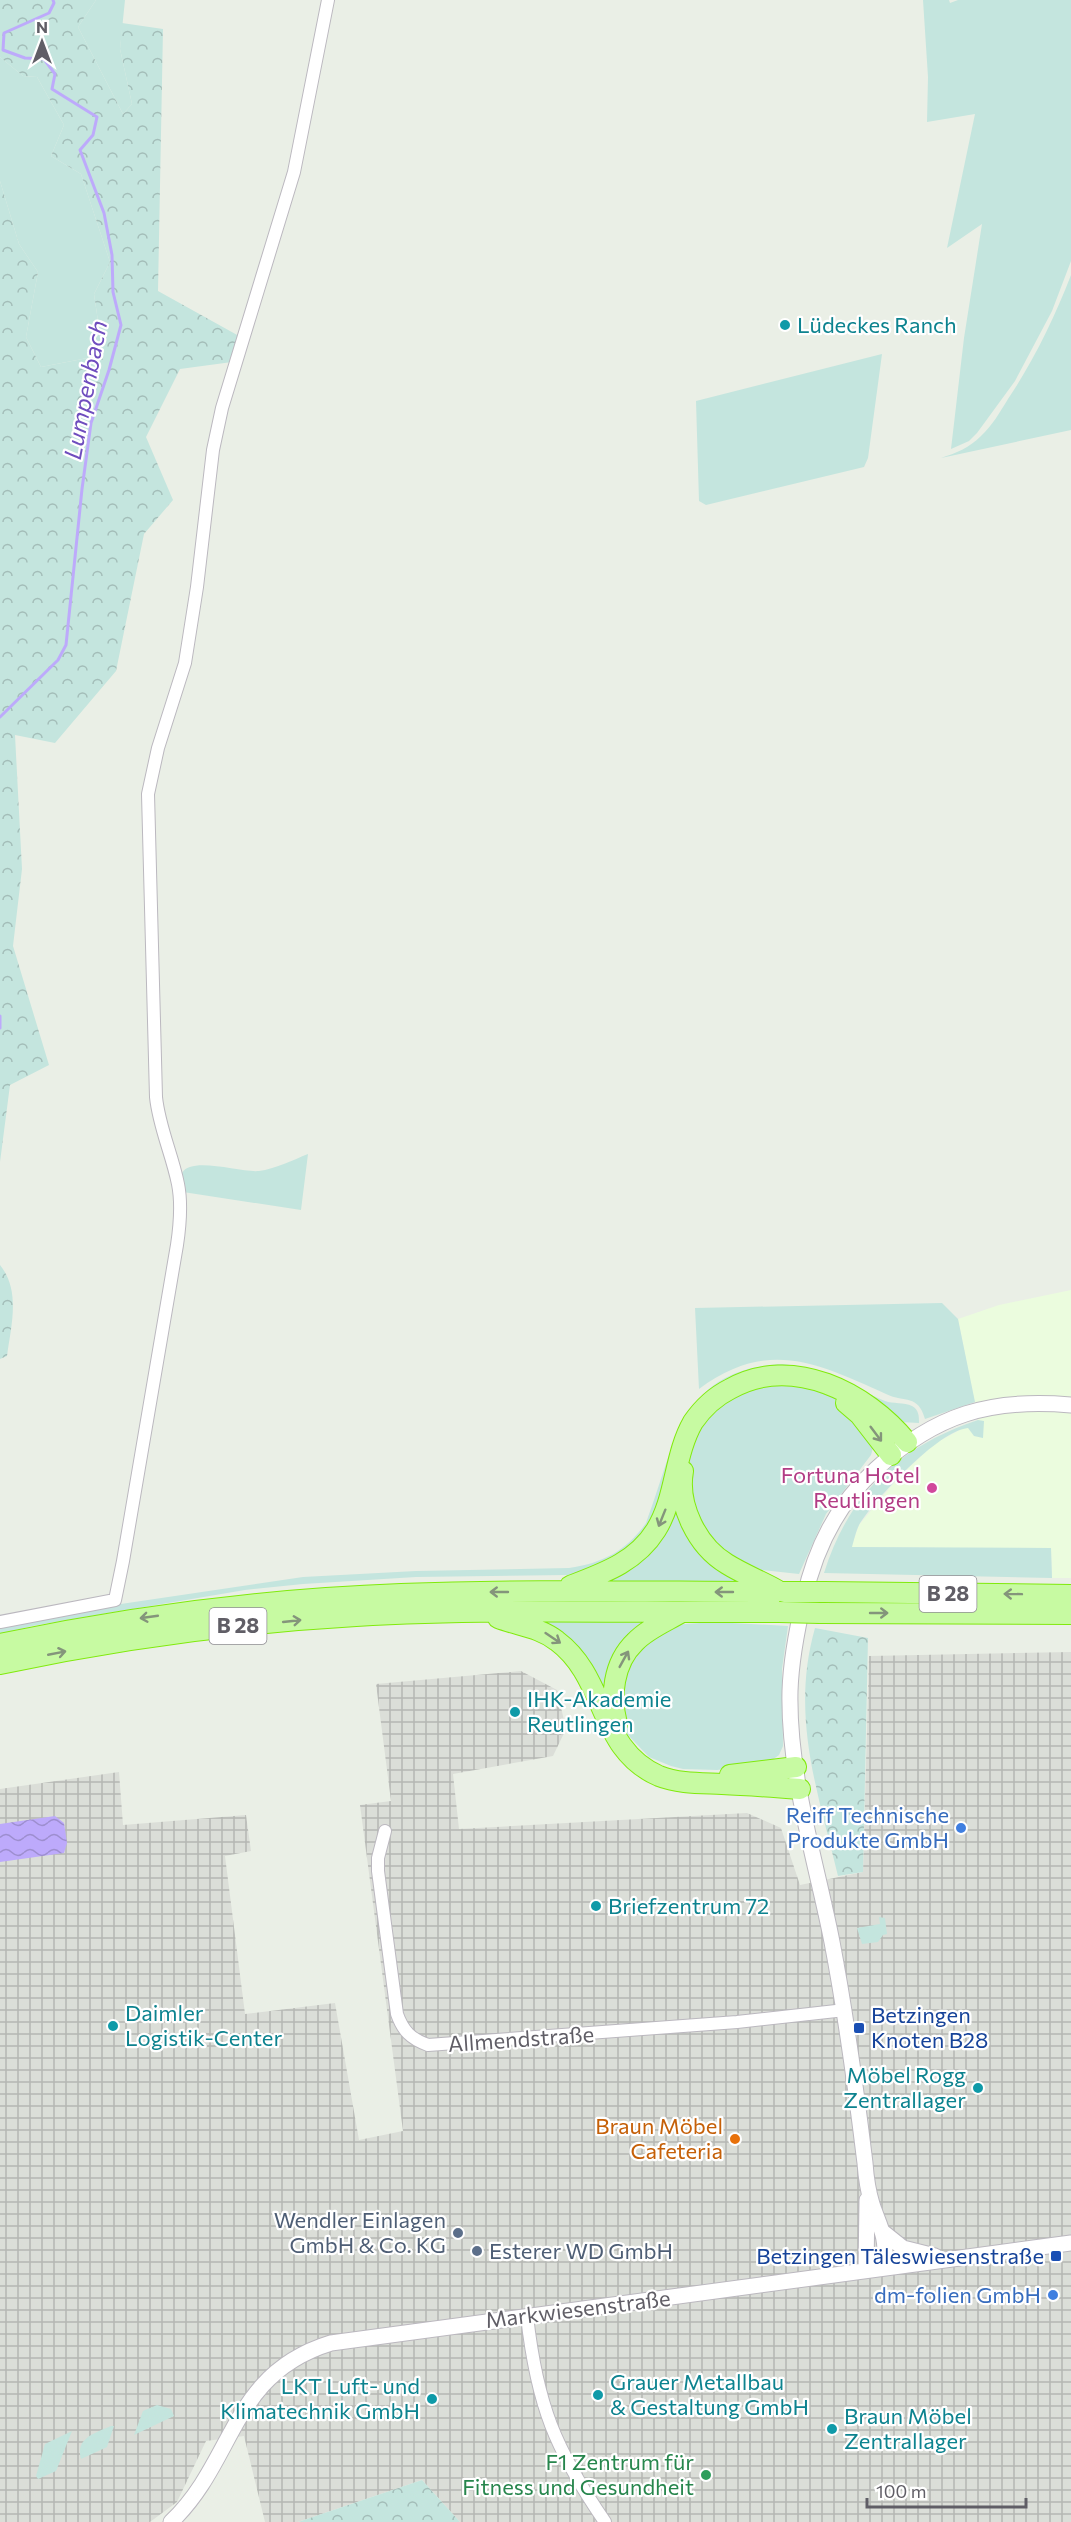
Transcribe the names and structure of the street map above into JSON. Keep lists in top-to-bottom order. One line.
{"streets":{"highway":["B 28"],"street":["Allmendstraße","Markwiesenstraße"]},"water":["Lumpenbach"],"places":{"other":["Lüdeckes Ranch","Fortuna Hotel Reutlingen","IHK-Akademie Reutlingen","Reiff Technische Produkte GmbH","Briefzentrum 72","Daimler Logistik-Center","Möbel Rogg Zentrallager","Braun Möbel Cafeteria","Wendler Einlagen GmbH & Co. KG","Esterer WD GmbH","dm-folien GmbH","Grauer Metallbau & Gestaltung GmbH","LKT Luft- und Klimatechnik GmbH","Braun Möbel Zentrallager","F1 Zentrum für Fitness und Gesundheit"],"transit":["Betzingen Knoten B28","Betzingen Täleswiesenstraße"]},"scale_bar":"100 m","north":"top"}
